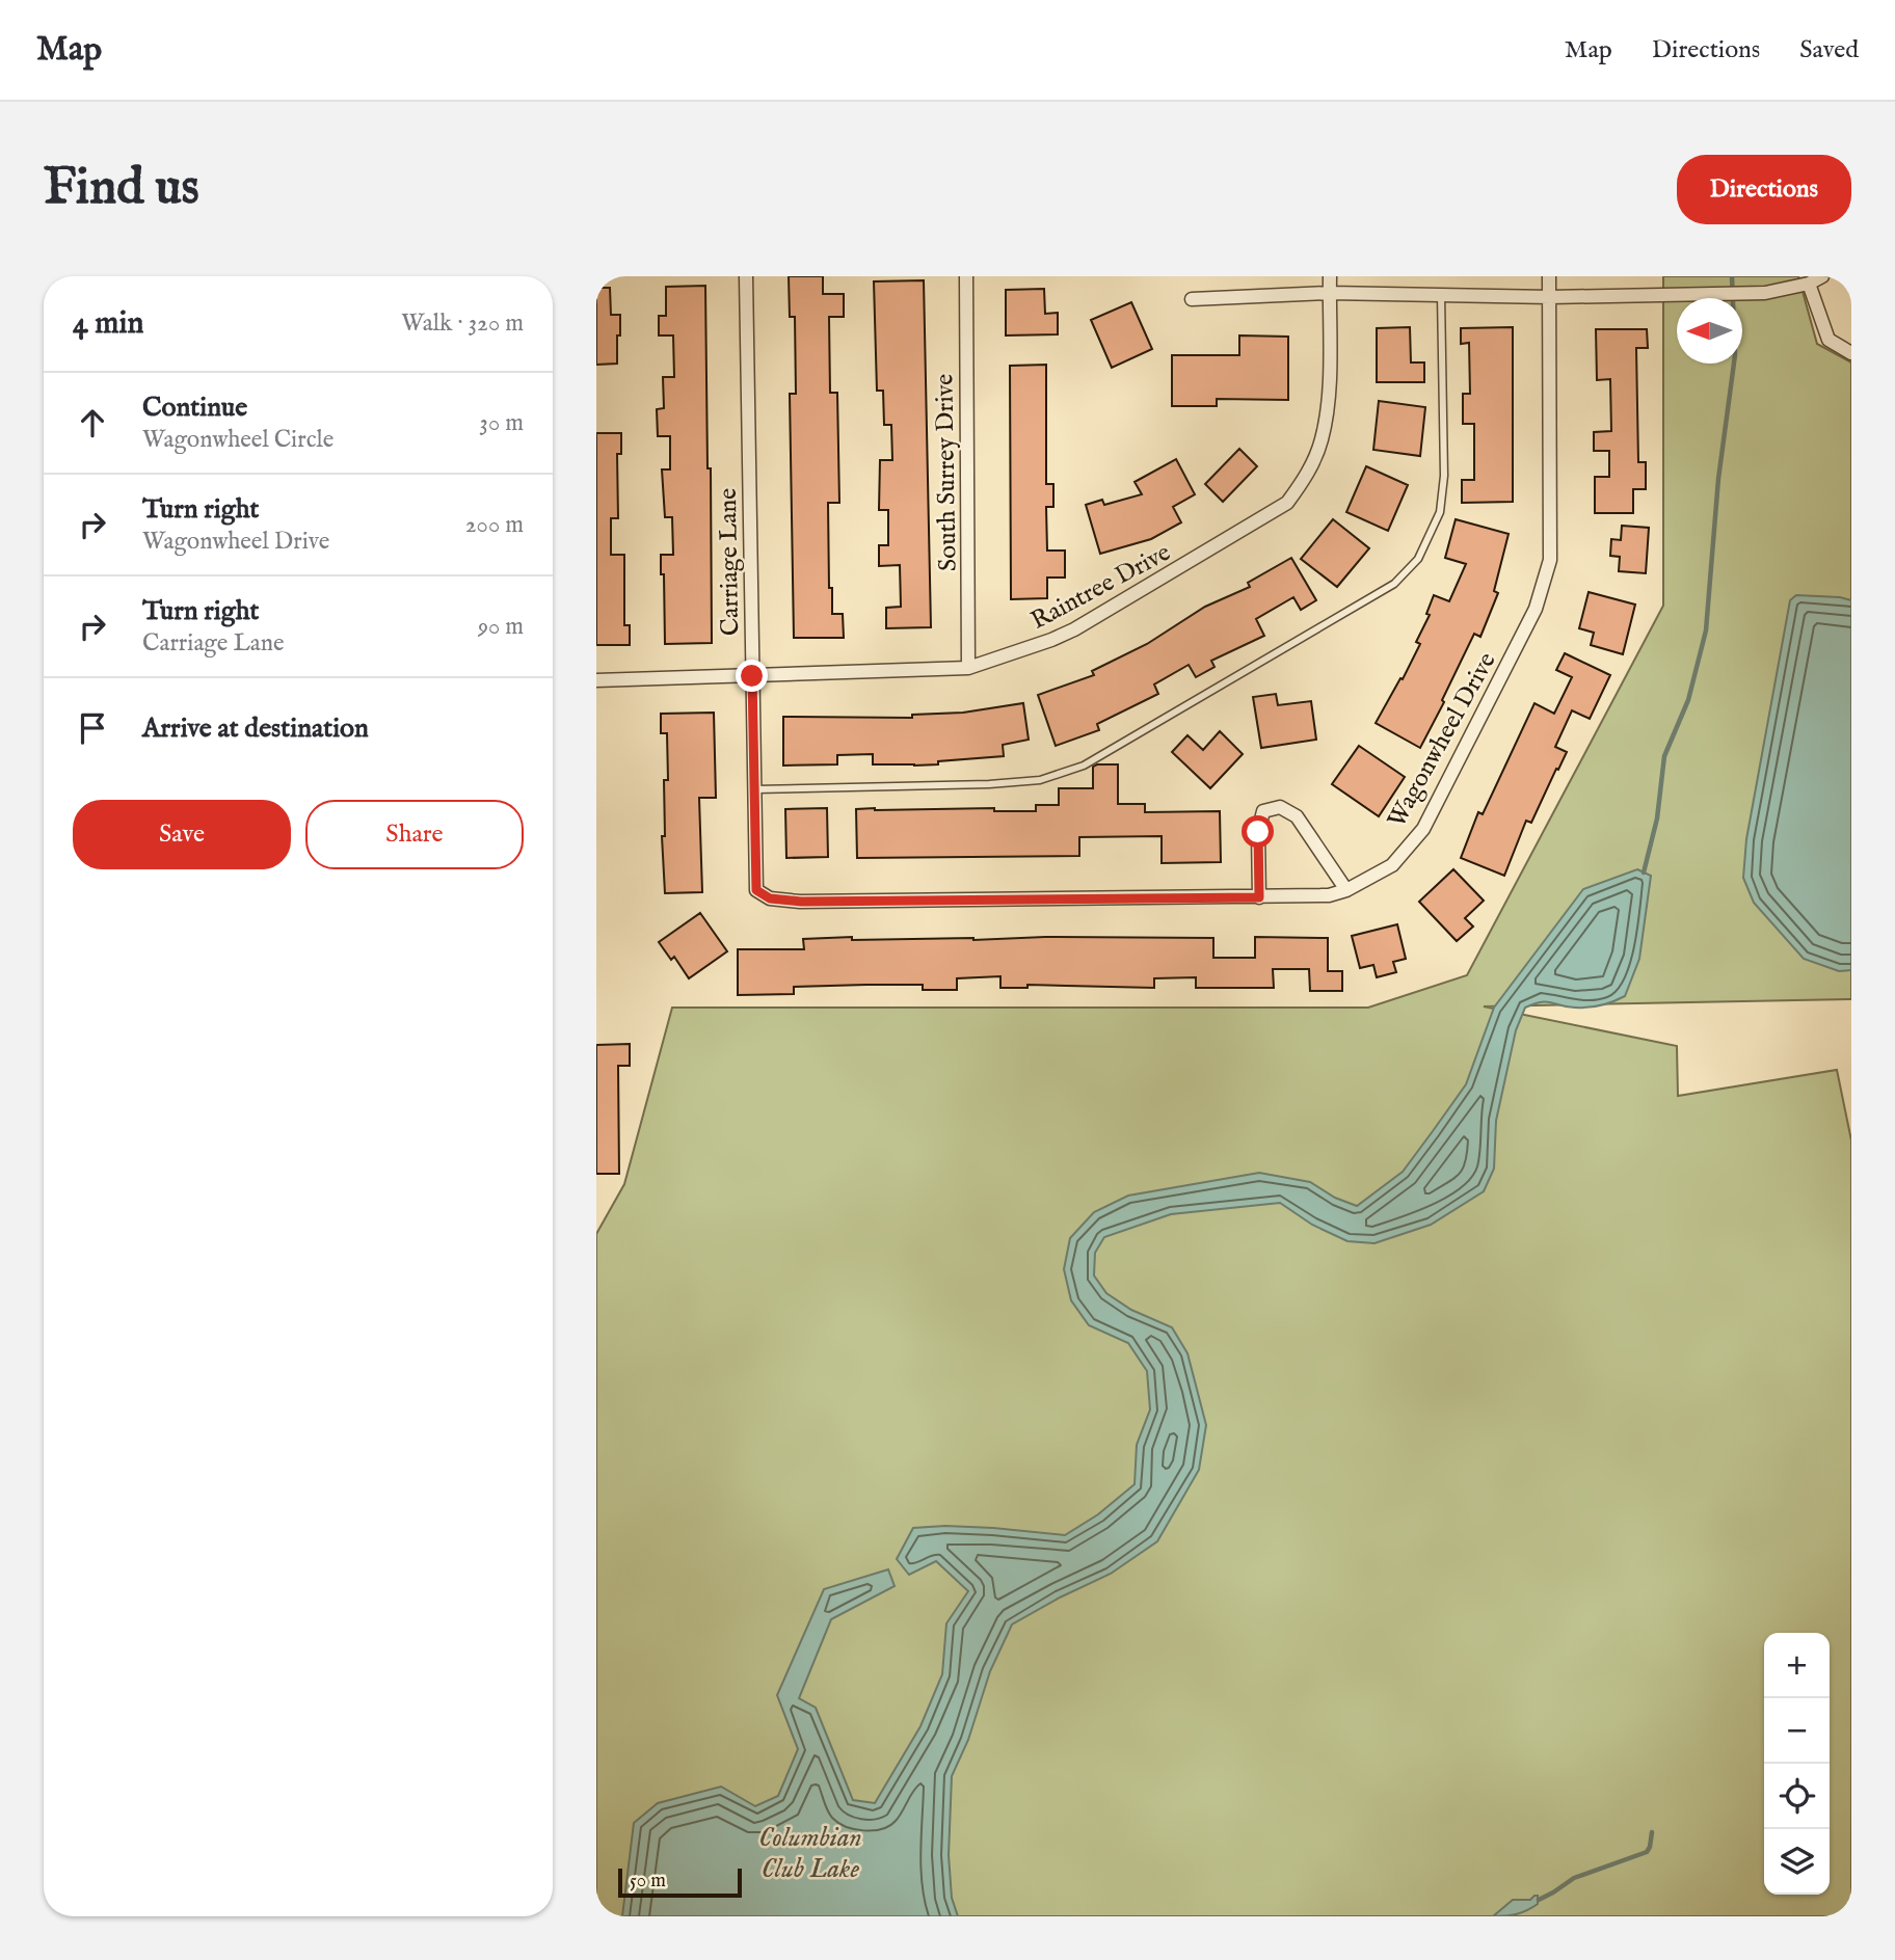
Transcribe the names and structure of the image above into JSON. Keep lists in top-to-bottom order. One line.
{"streets":{"street":["South Surrey Drive","Carriage Lane","Raintree Drive","Wagonwheel Drive"]},"crossings":[["South Surrey Drive","Raintree Drive"],["Carriage Lane","Raintree Drive"],["Carriage Lane","Wagonwheel Drive"]],"water":["Columbian Club Lake"],"scale_bar":"50 m","north":"left","page":{"header":"Map","nav":["Map","Directions","Saved"],"buttons":["Directions",["Save","Share"]],"title":"Find us","heading":["4 min","Walk · 320 m"],"list":[["Continue","Wagonwheel Circle","30 m"],["Turn right","Wagonwheel Drive","200 m"],["Turn right","Carriage Lane","90 m"],"Arrive at destination"],"map_buttons":["+","−"],"scale":"50 m"}}
